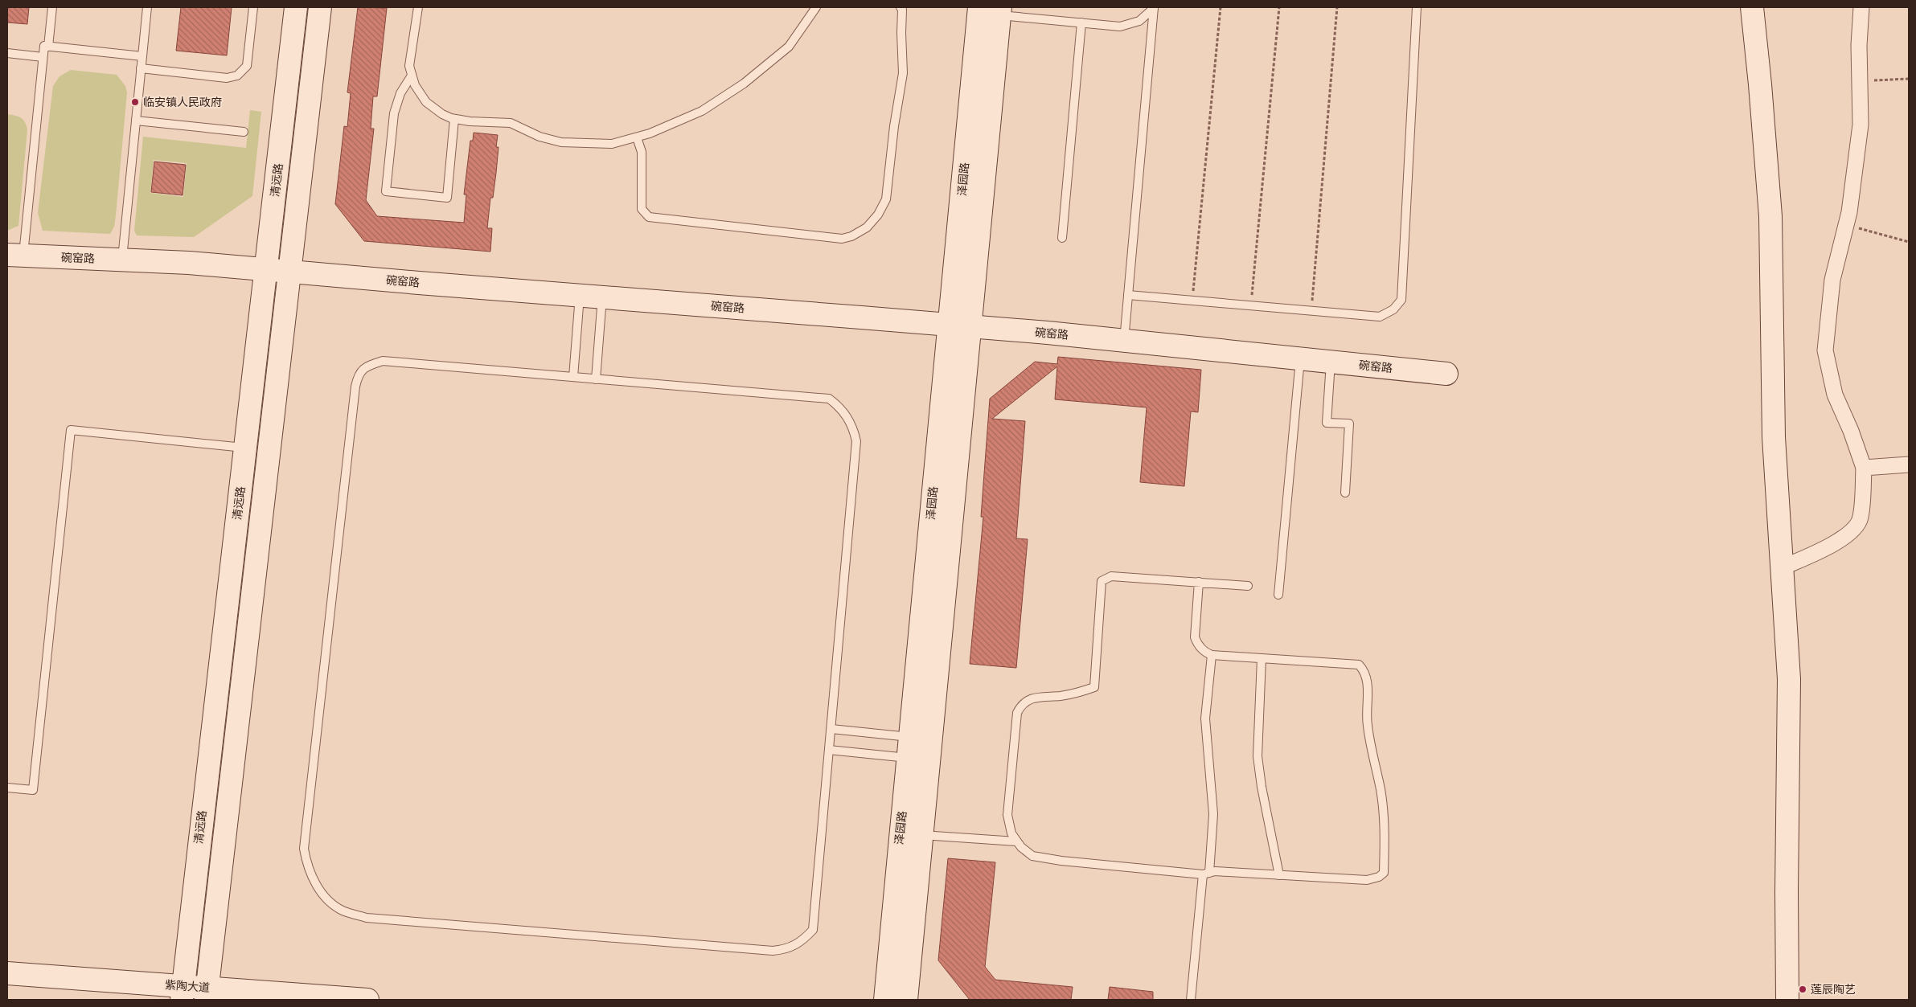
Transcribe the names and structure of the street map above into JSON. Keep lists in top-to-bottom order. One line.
{"streets":{"street":["泽园路","清远路","碗窑路","紫陶大道"]},"crossings":[["泽园路","碗窑路"],["清远路","碗窑路"],["清远路","紫陶大道"]],"places":["临安镇人民政府","莲辰陶艺"]}
